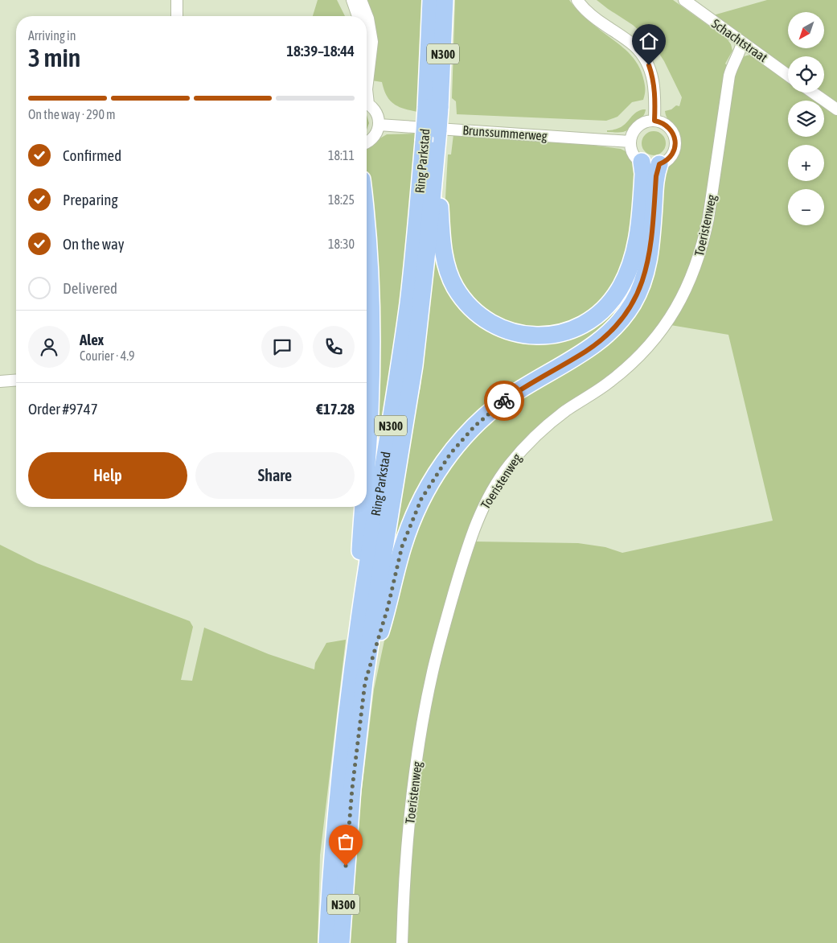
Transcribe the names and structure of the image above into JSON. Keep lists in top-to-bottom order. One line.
{"streets":{"highway":["N300","Ring Parkstad"],"street":["Schachtstraat","Brunssummerweg","Toeristenweg"]},"crossings":[["Schachtstraat","Toeristenweg"],["N300","Brunssummerweg"],["N300","Ring Parkstad"]],"north":"bottom left","page":{"map_buttons":["+","−"],"heading":["3 min","Arriving in","18:39–18:44"],"panel":["Alex","Courier · 4.9","Order #9747","€17.28"],"bar":"On the way · 290 m","list":[["Confirmed","18:11"],["Preparing","18:25"],["On the way","18:30"],"Delivered"],"buttons":["Help","Share"]}}
